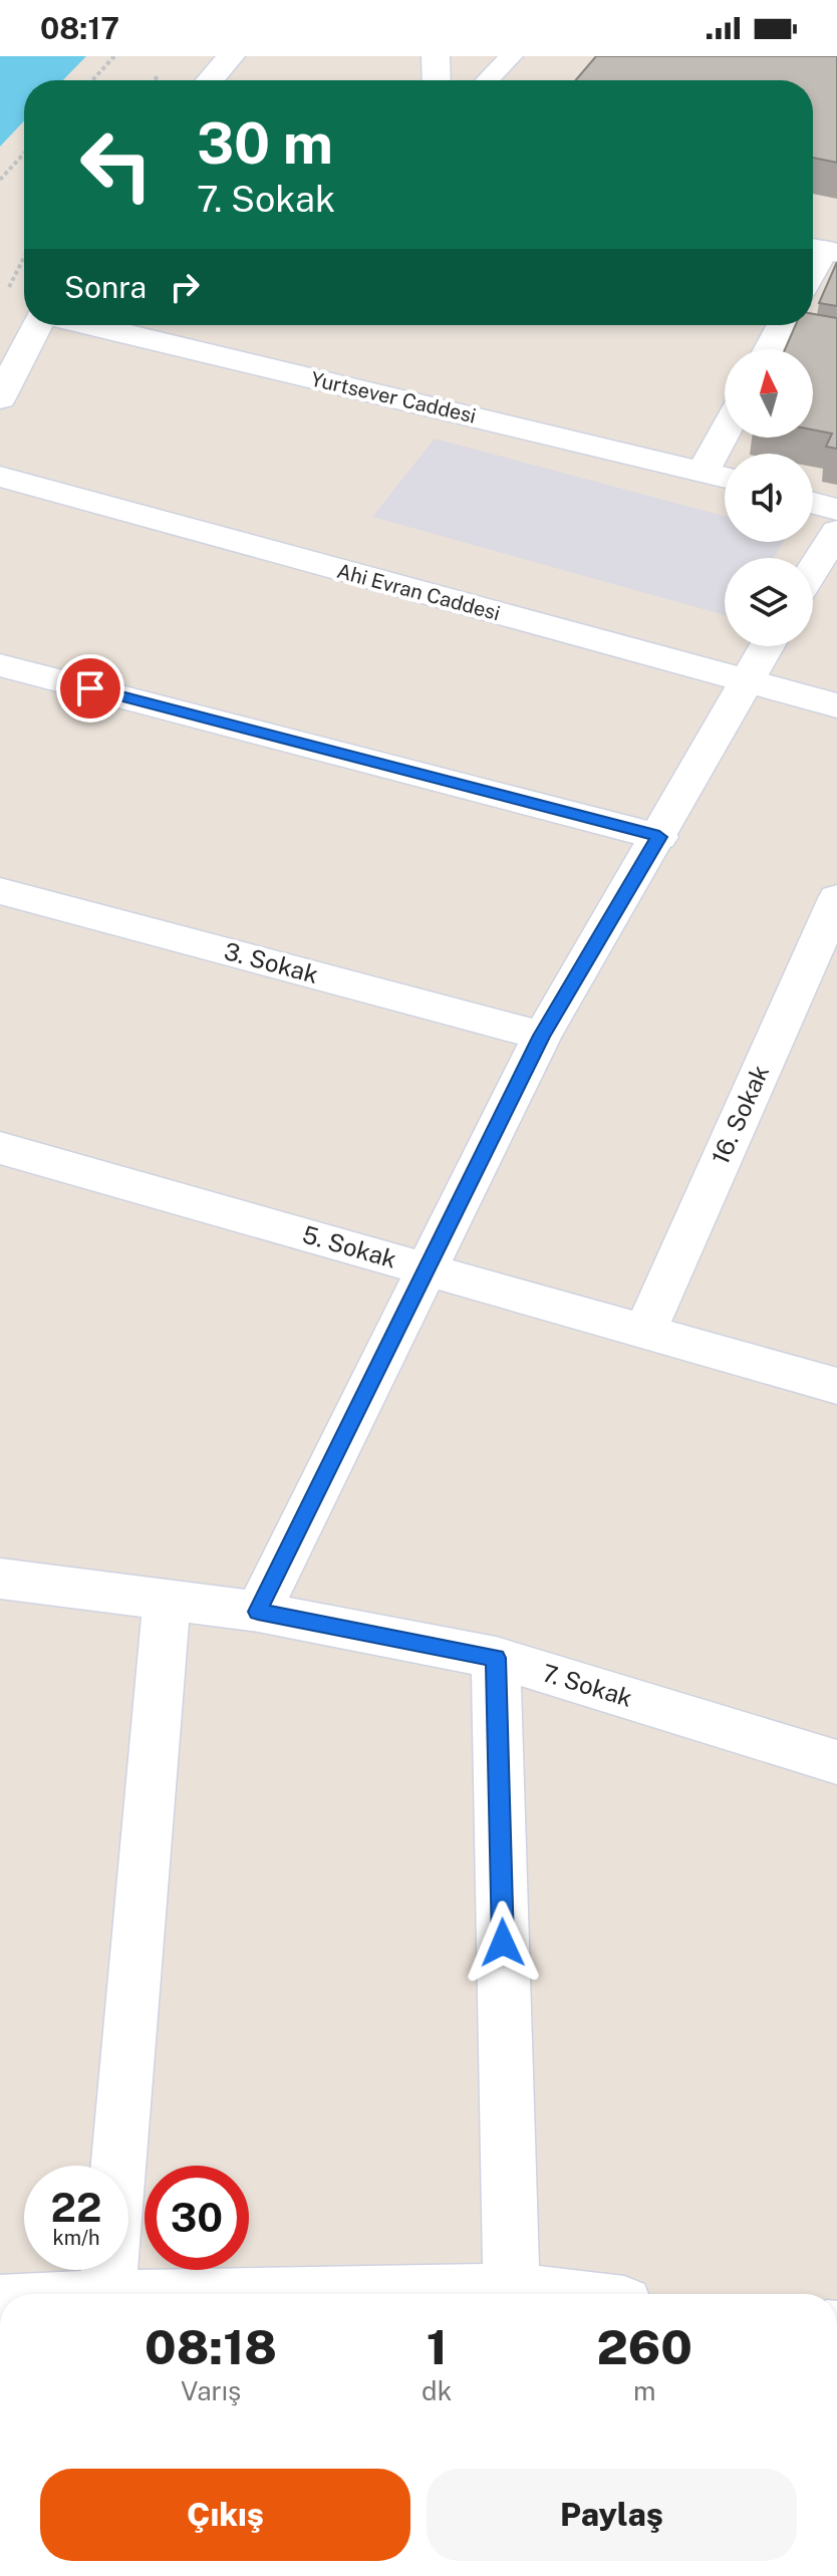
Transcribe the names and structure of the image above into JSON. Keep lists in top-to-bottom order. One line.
{"streets":{"street":["Yurtsever Caddesi","Ahi Evran Caddesi","3. Sokak","16. Sokak","5. Sokak","7. Sokak"]},"crossings":[["16. Sokak","5. Sokak"]],"north":"top","page":{"status":"08:17","turn":["30 m","7. Sokak"],"then":"Sonra","speed":"22 km/h","limit":"30","eta":["08:18","Varış","1","dk","260","m"],"buttons":["Çıkış","Paylaş"]}}
